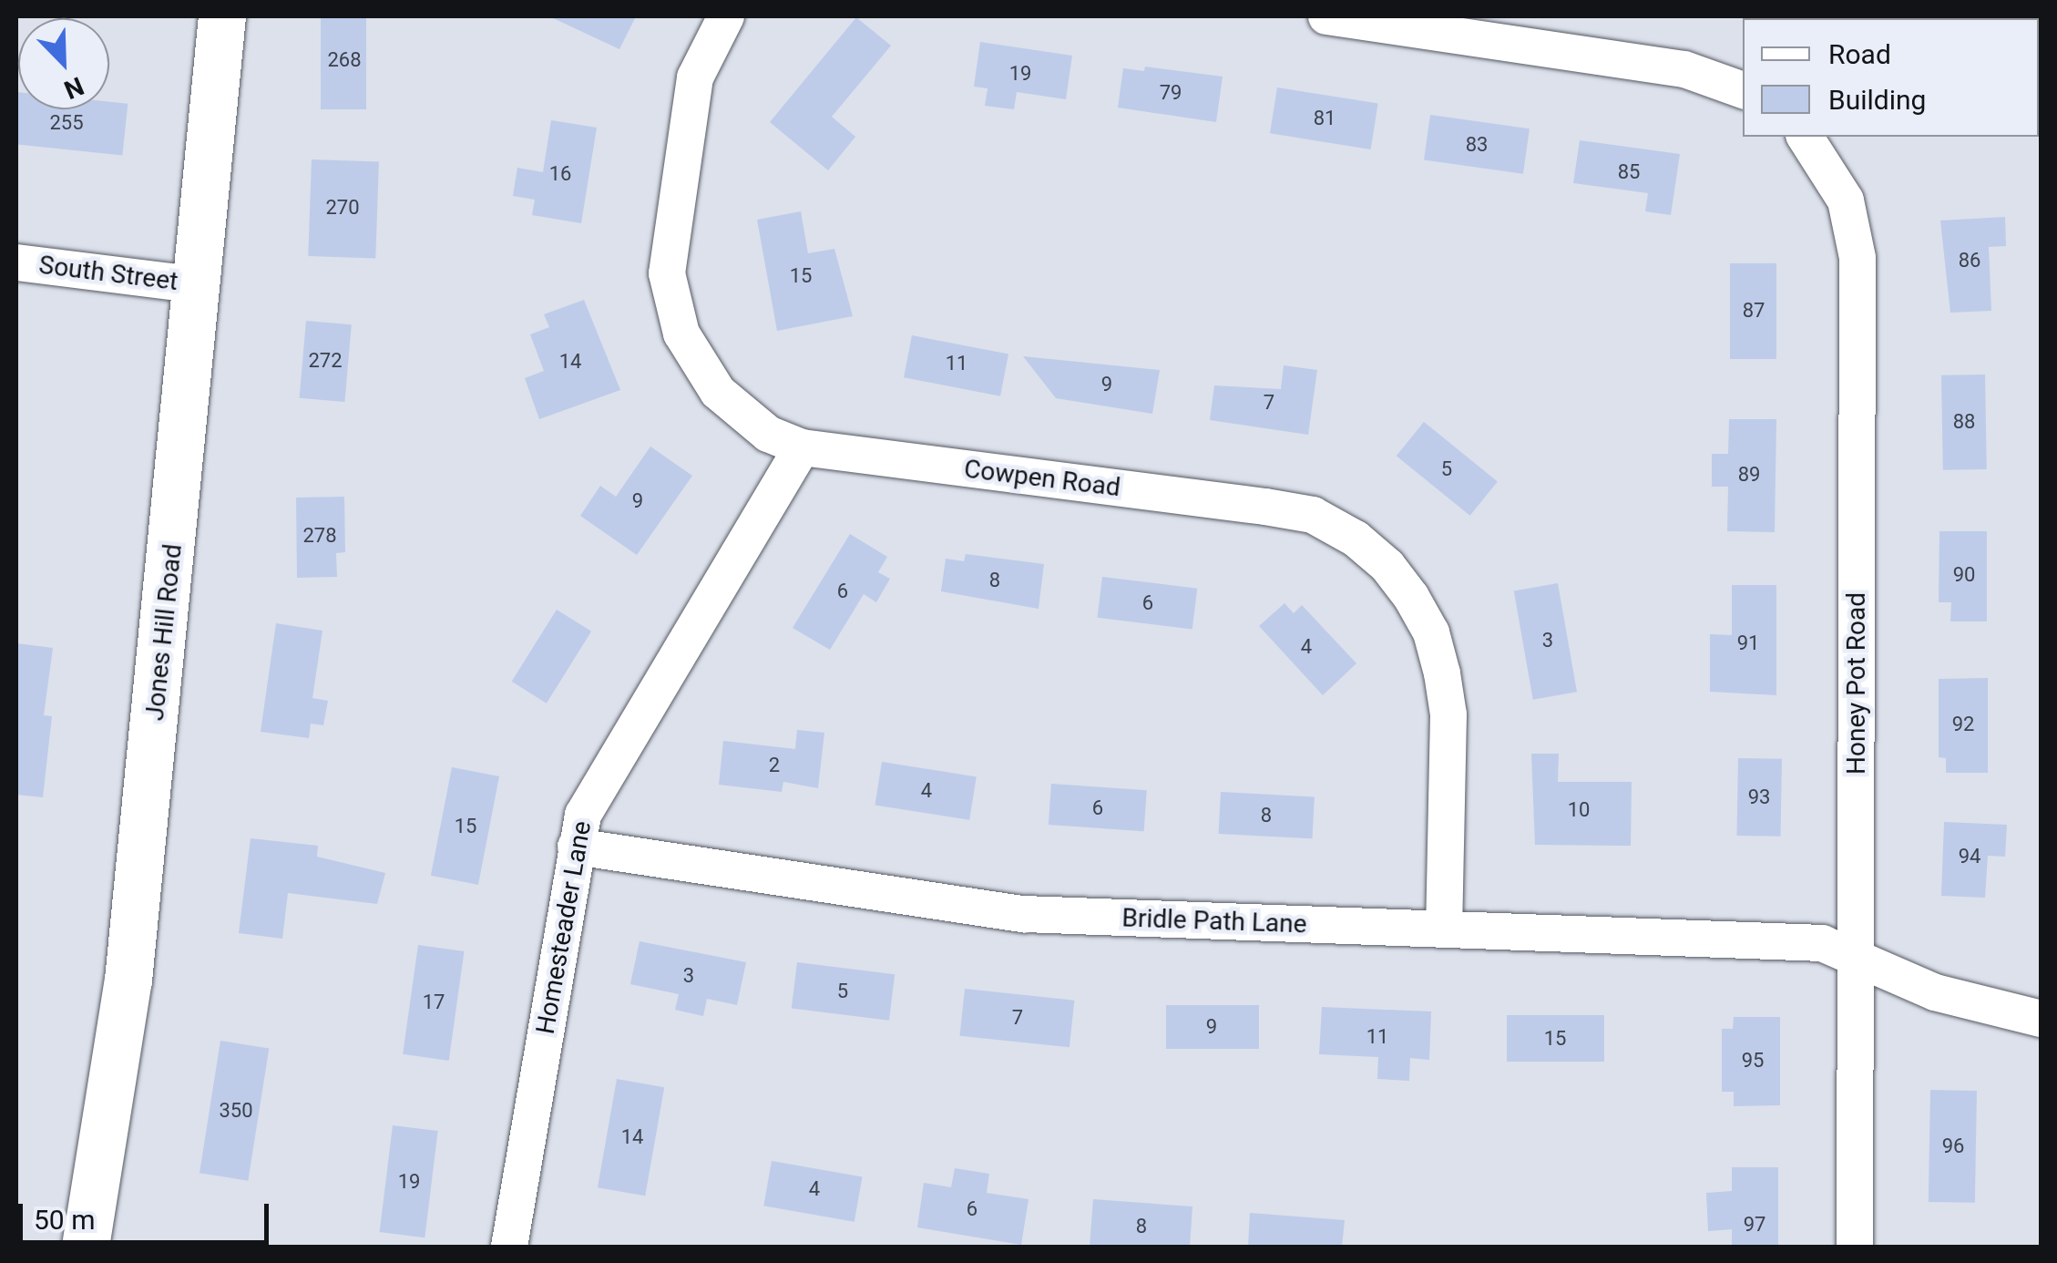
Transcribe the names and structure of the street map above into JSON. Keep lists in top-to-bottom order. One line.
{"streets":{"main road":["Jones Hill Road"],"street":["South Street","Cowpen Road","Honey Pot Road","Bridle Path Lane","Homesteader Lane"]},"crossings":[["South Street","Jones Hill Road"],["Cowpen Road","Bridle Path Lane"],["Cowpen Road","Homesteader Lane"],["Honey Pot Road","Bridle Path Lane"],["Bridle Path Lane","Homesteader Lane"]],"house_numbers":["268","19","79","81","255","83","85","16","270","86","15","87","272","14","11","9","7","88","5","89","9","278","90","8","6","6","3","91","4","92","2","4","93","6","10","8","15","94","3","5","17","7","9","11","15","95","350","14","96","19","4","6","97","8"],"legend":["Road","Building"],"scale_bar":"50 m","north":"bottom right"}
